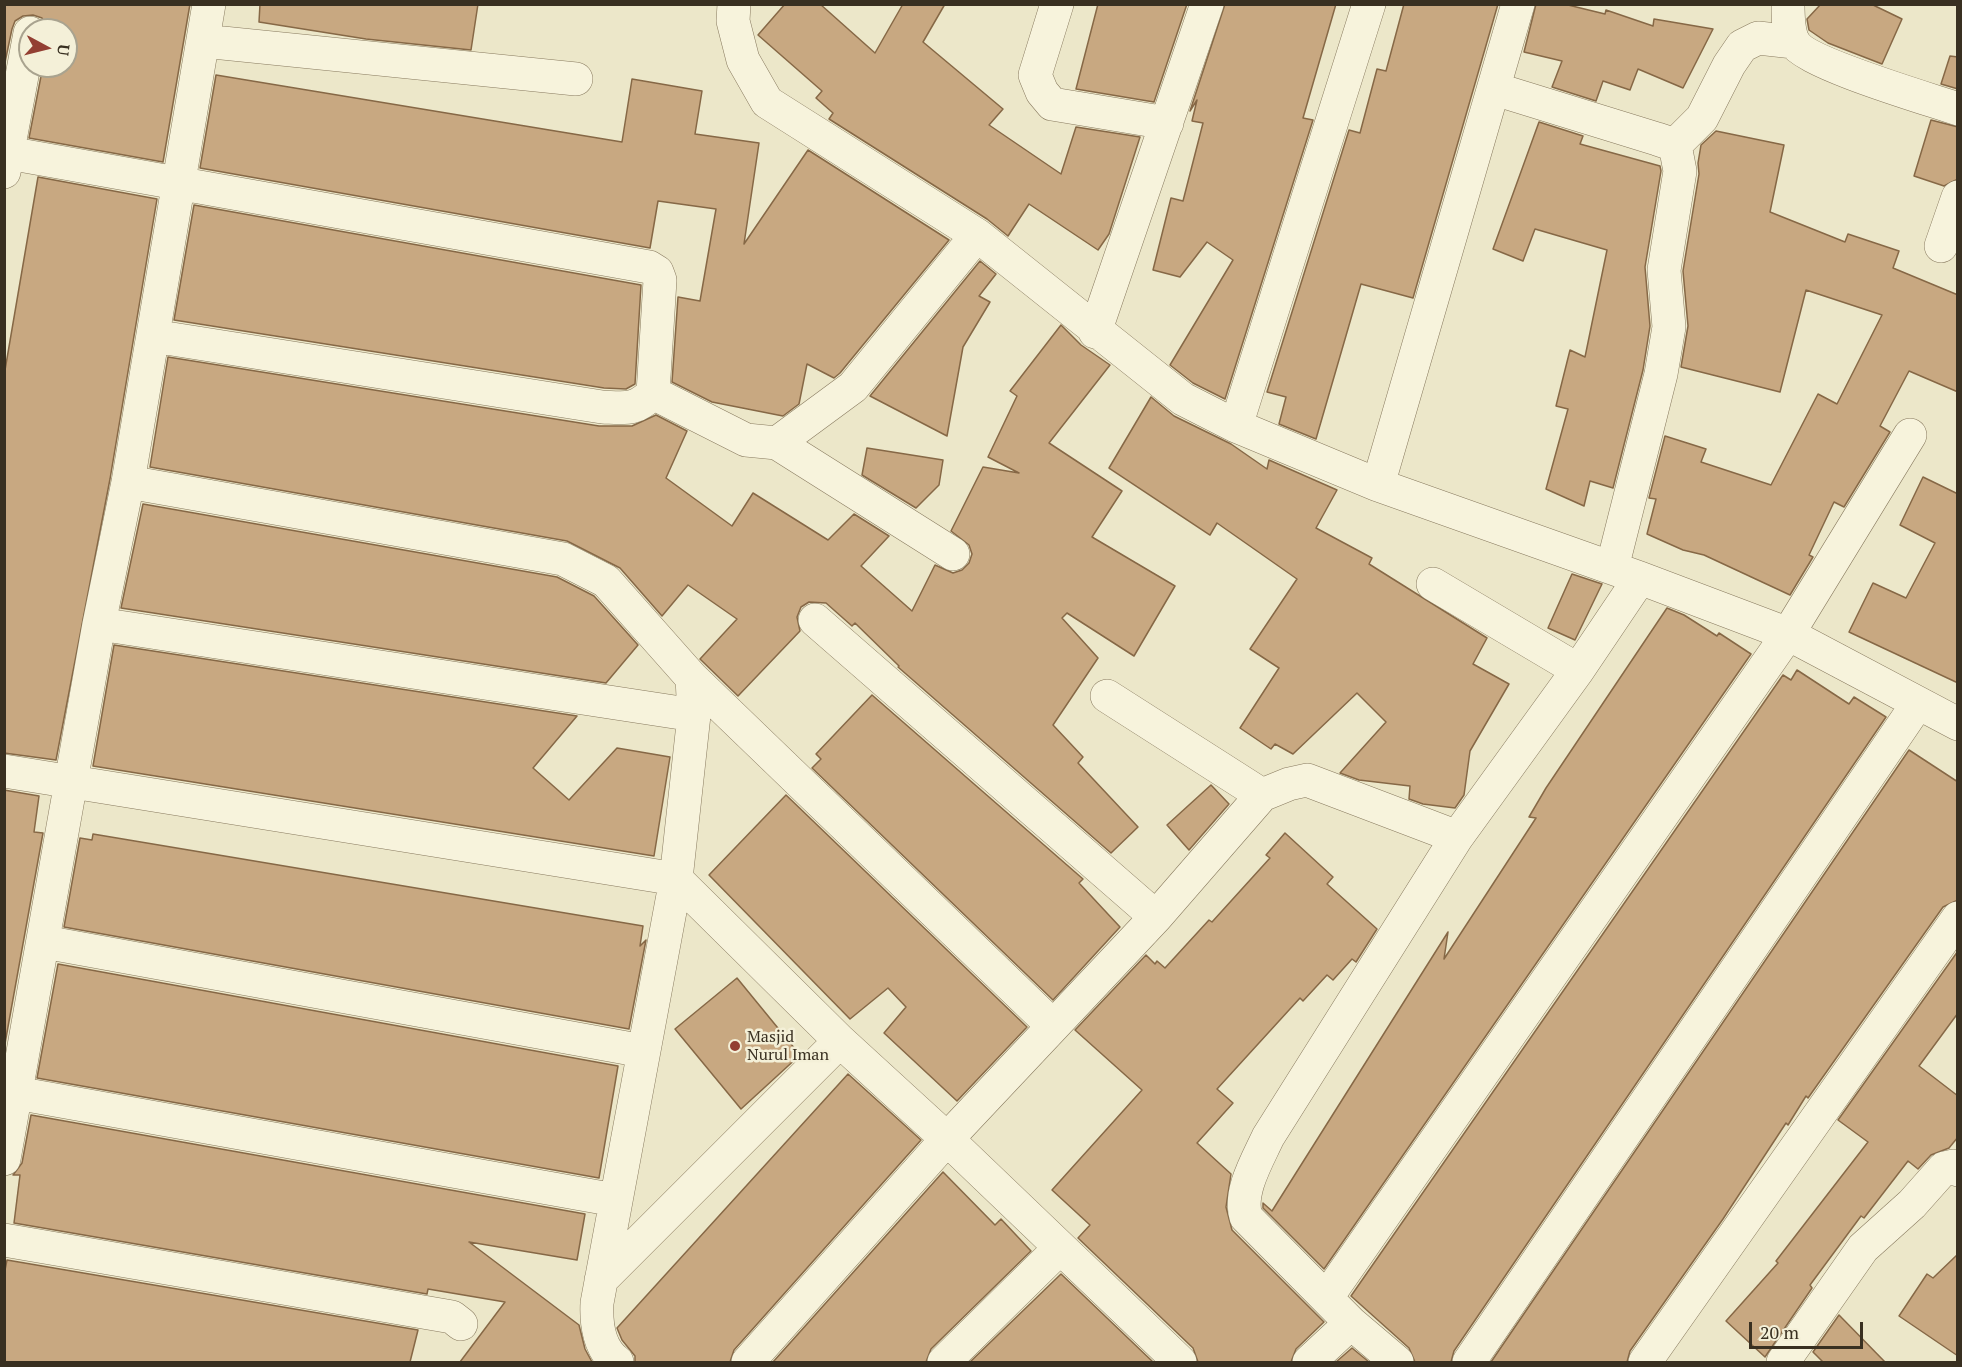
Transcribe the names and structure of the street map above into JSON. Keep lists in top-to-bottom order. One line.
{"places":["Masjid Nurul Iman"],"scale_bar":"20 m","north":"right"}
